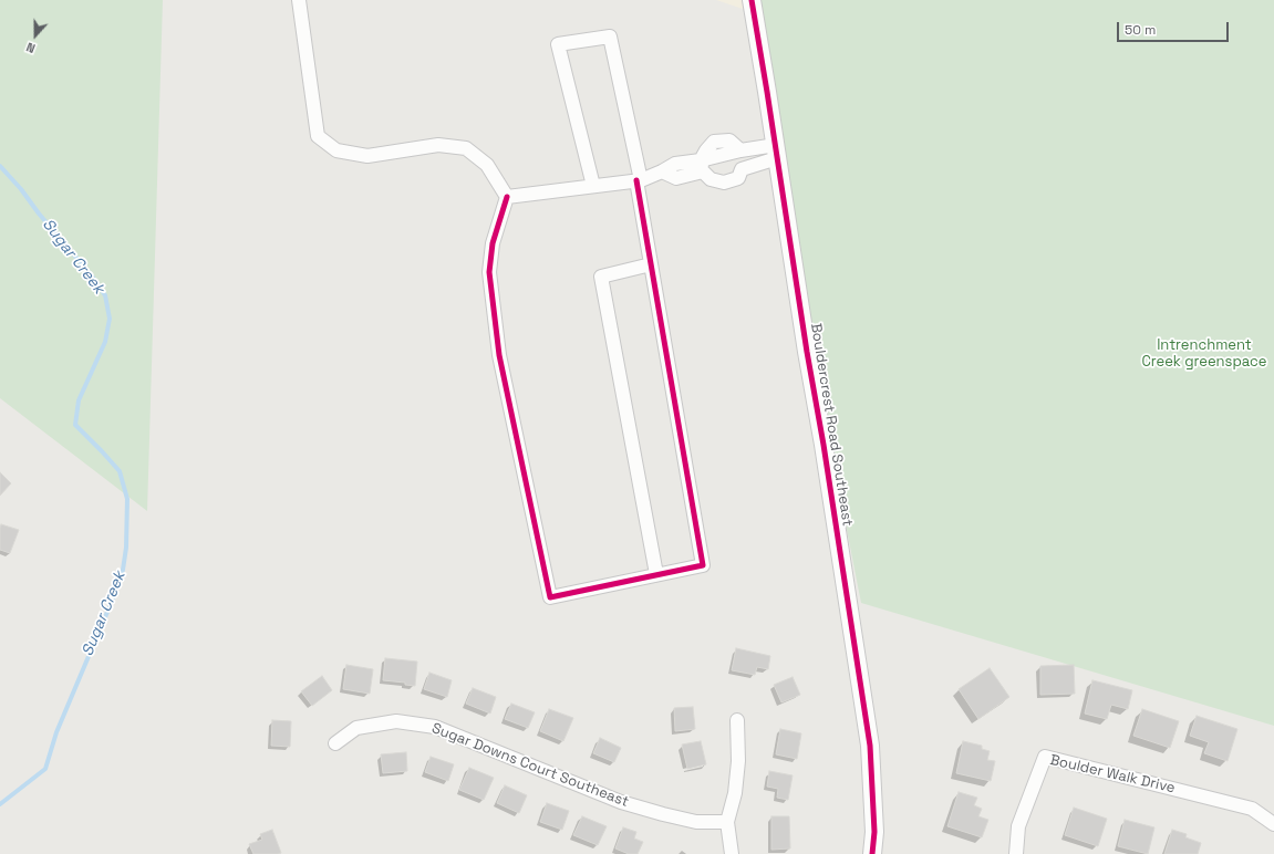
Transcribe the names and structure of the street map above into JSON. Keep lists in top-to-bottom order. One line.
{"streets":{"street":["Bouldercrest Road Southeast","Sugar Downs Court Southeast","Boulder Walk Drive"]},"water":["Sugar Creek"],"parks":["Intrenchment Creek greenspace"],"scale_bar":"50 m","north":"bottom"}
